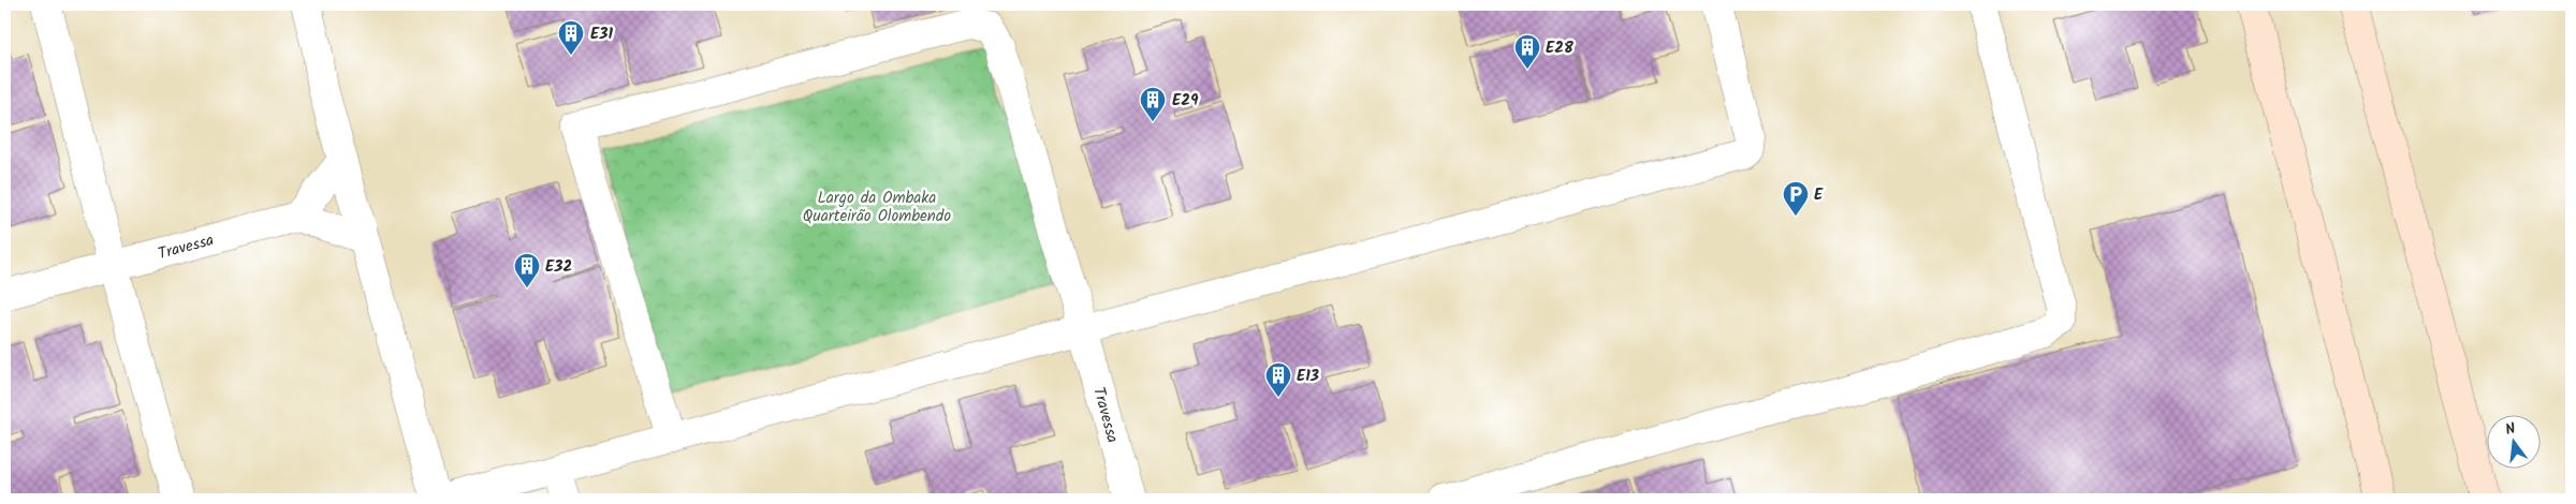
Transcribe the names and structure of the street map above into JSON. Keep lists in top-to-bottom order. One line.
{"streets":{"street":["Travessa"]},"parks":["Largo da Ombaka Quarteirão Olombendo"],"places":{"building":["E31","E28","E29","E32","E13"],"parking":["E"]},"north":"top"}
